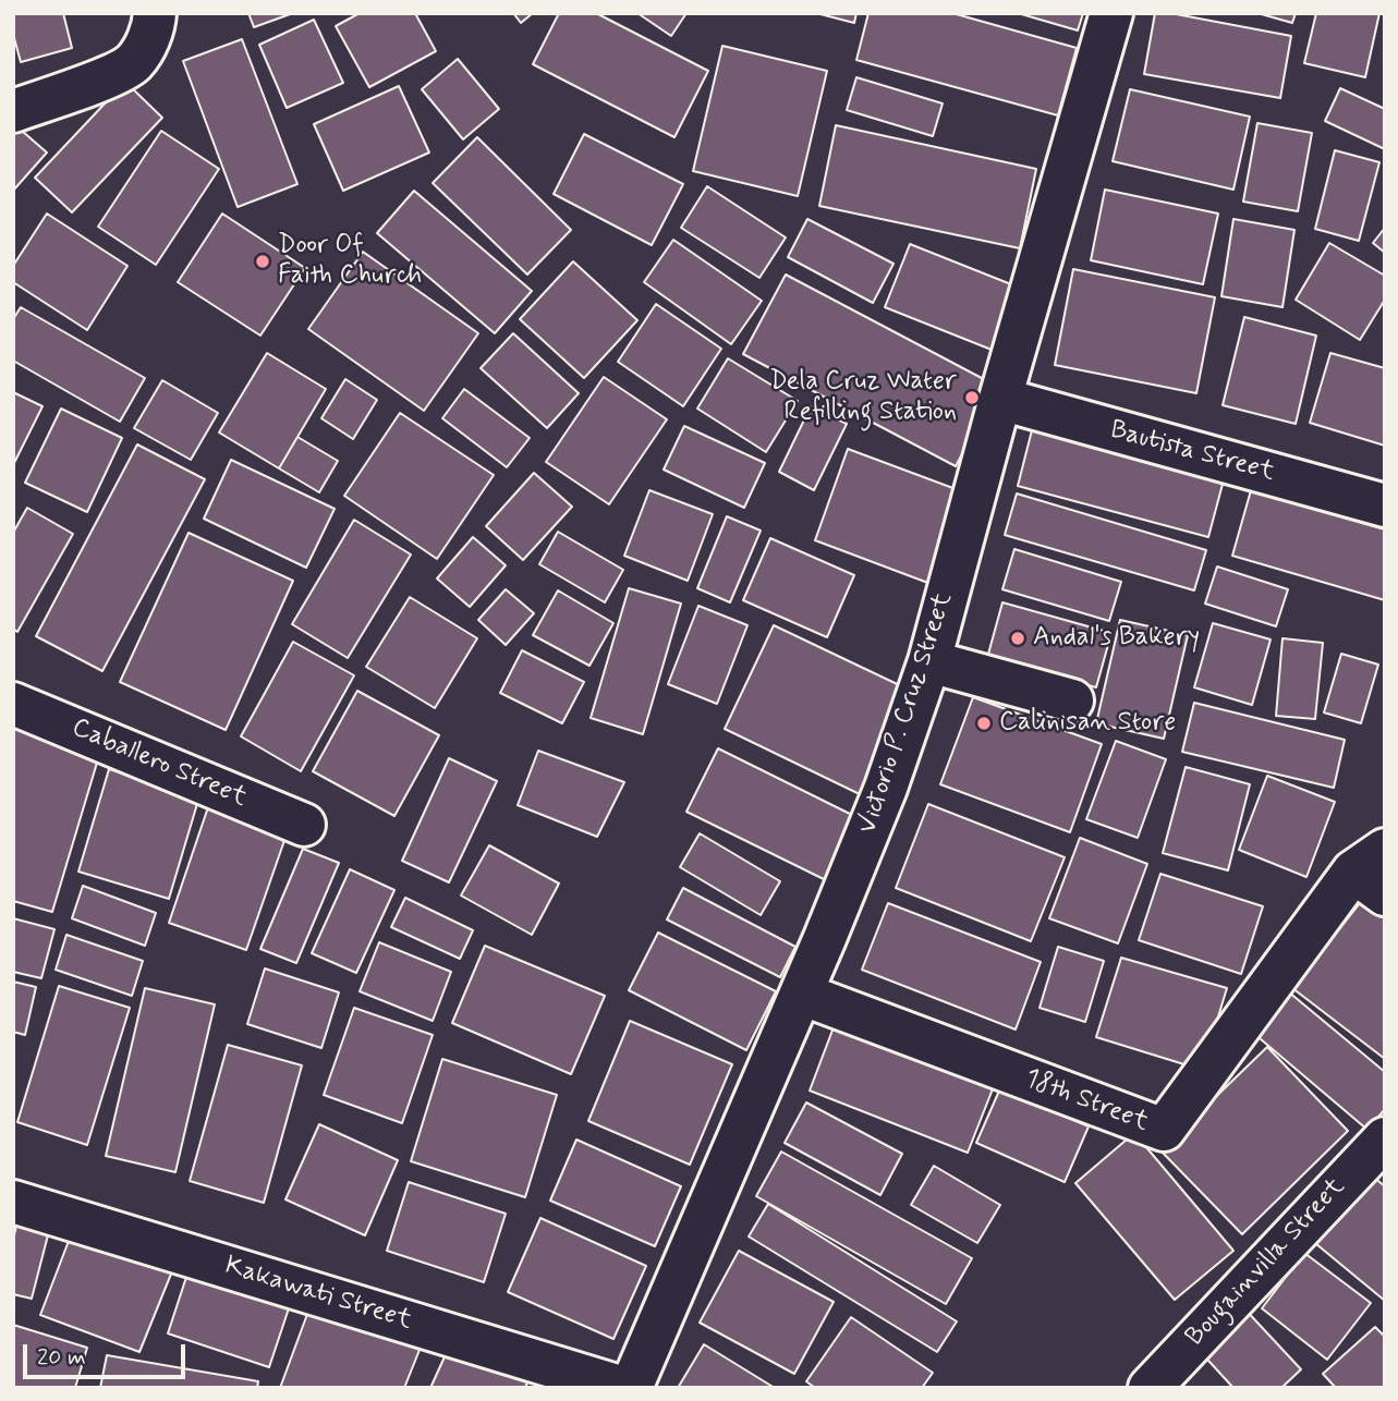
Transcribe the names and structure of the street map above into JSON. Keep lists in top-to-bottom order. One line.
{"streets":{"street":["Bautista Street","Victorio P. Cruz Street","Caballero Street","18th Street","Bougainvilla Street","Kakawati Street"]},"crossings":[["Bautista Street","Victorio P. Cruz Street"],["Victorio P. Cruz Street","18th Street"]],"places":["Door Of Faith Church","Dela Cruz Water Refilling Station","Andal's Bakery","Calinisan Store"],"scale_bar":"20 m"}
